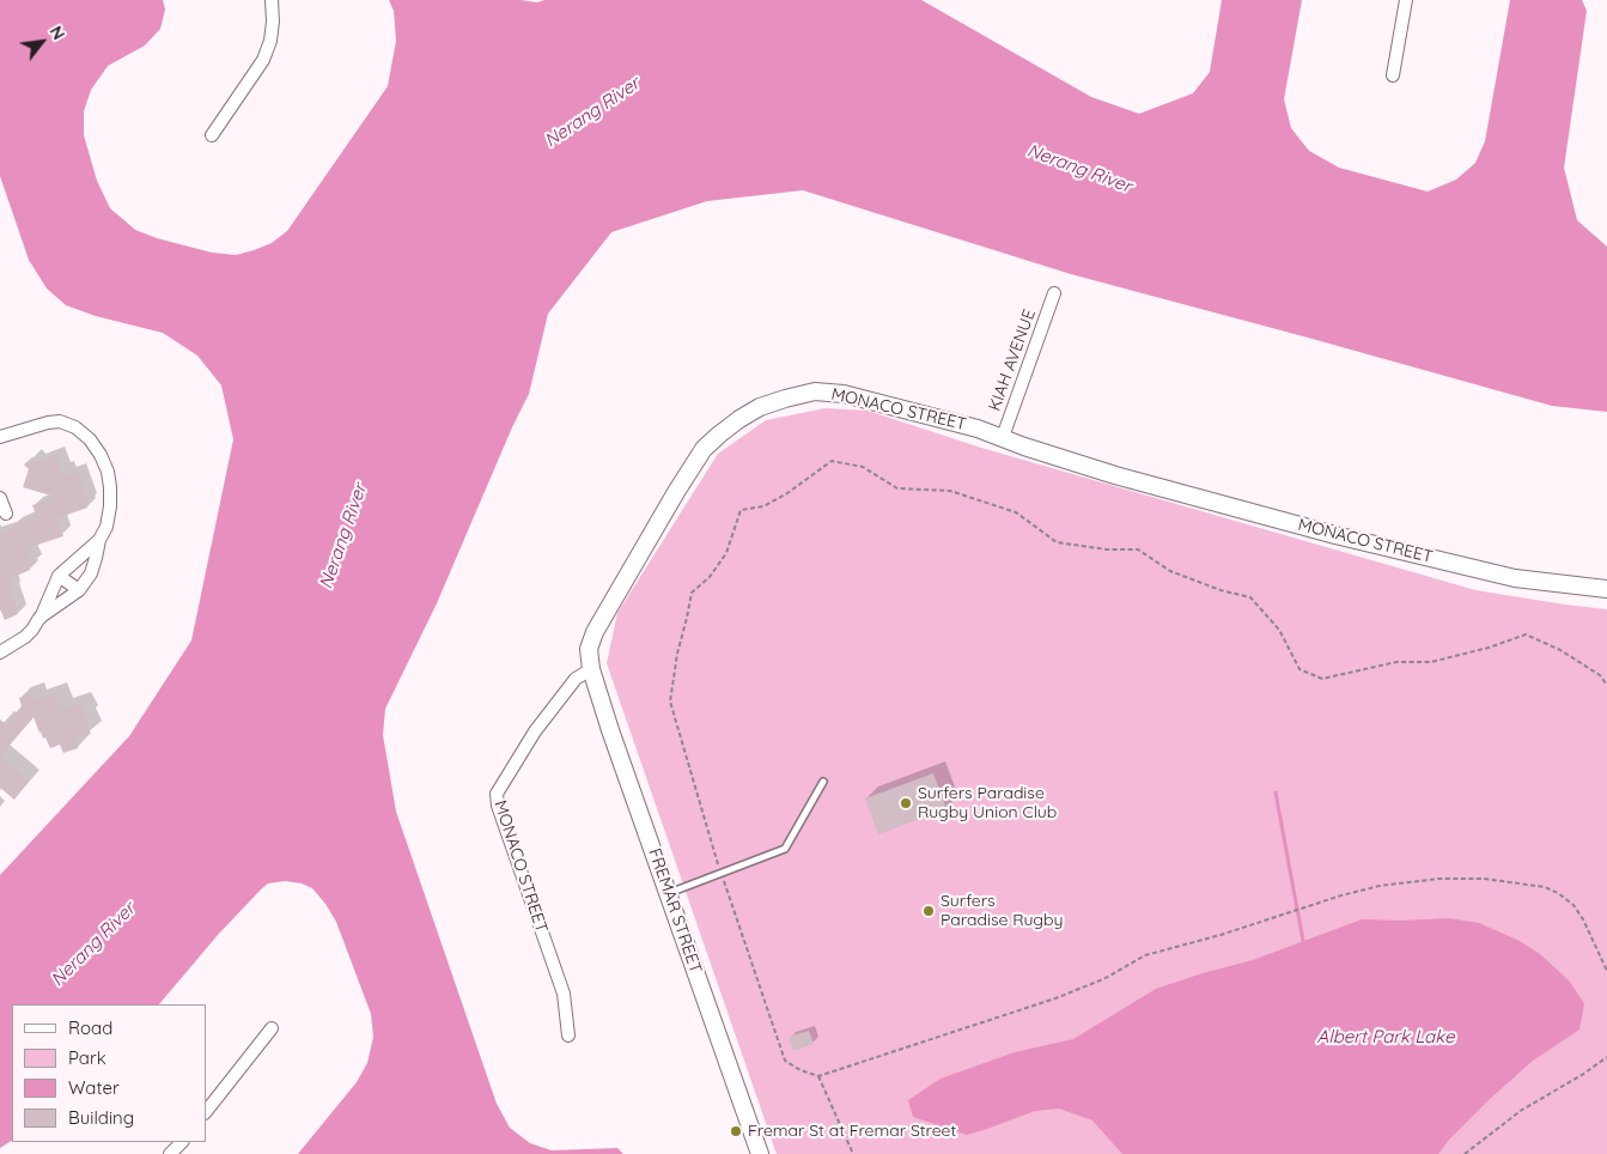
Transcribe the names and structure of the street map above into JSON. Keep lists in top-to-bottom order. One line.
{"streets":{"street":["KIAH AVENUE","MONACO STREET","FREMAR STREET"]},"crossings":[["KIAH AVENUE","MONACO STREET"],["MONACO STREET","FREMAR STREET"]],"water":["Nerang River","Albert Park Lake"],"places":["Surfers Paradise Rugby Union Club","Surfers Paradise Rugby","Fremar St at Fremar Street"],"legend":["Road","Park","Water","Building"],"north":"top right"}
